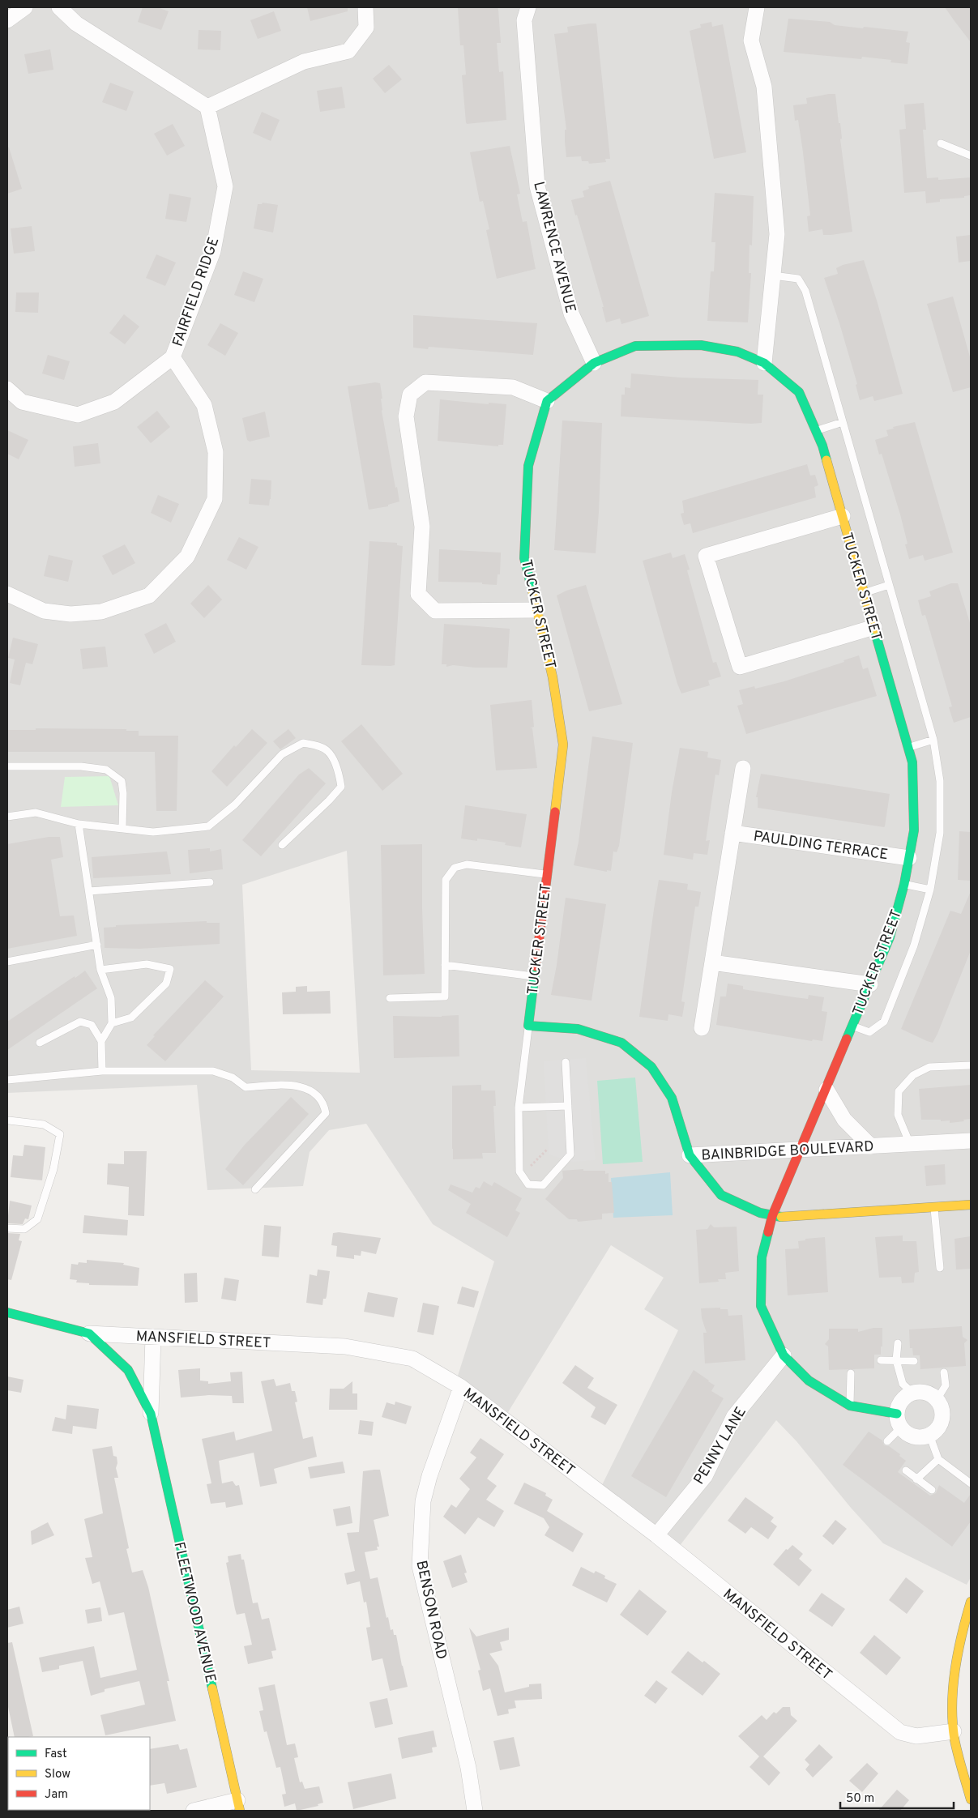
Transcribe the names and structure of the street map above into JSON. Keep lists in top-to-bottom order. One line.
{"streets":{"street":["LAWRENCE AVENUE","FAIRFIELD RIDGE","TUCKER STREET","PAULDING TERRACE","BAINBRIDGE BOULEVARD","MANSFIELD STREET","PENNY LANE","BENSON ROAD","FLEETWOOD AVENUE"]},"crossings":[["LAWRENCE AVENUE","TUCKER STREET"],["TUCKER STREET","PAULDING TERRACE"],["TUCKER STREET","BAINBRIDGE BOULEVARD"],["MANSFIELD STREET","PENNY LANE"],["MANSFIELD STREET","BENSON ROAD"],["MANSFIELD STREET","FLEETWOOD AVENUE"]],"legend":["Fast","Slow","Jam"],"scale_bar":"50 m"}
